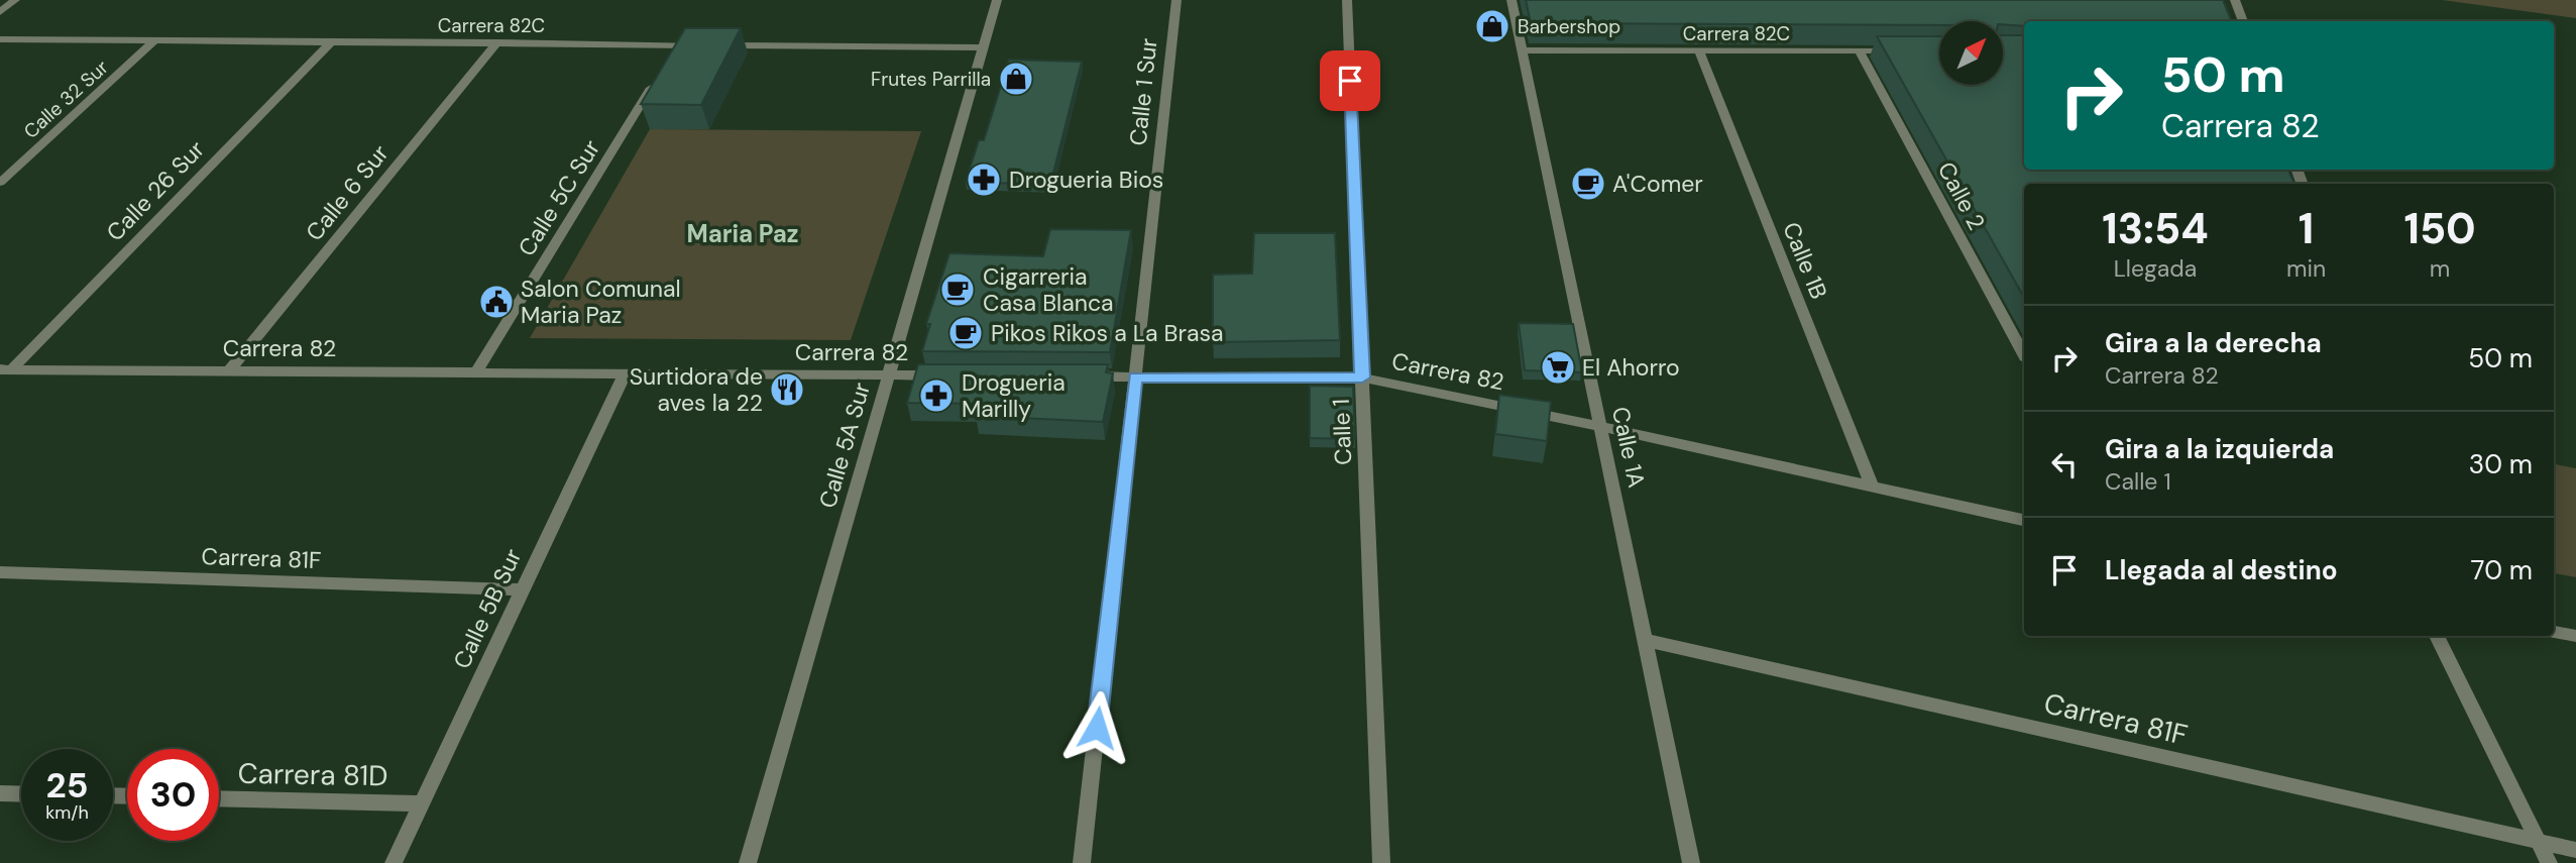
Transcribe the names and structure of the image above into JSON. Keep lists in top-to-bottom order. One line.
{"streets":{"street":["Carrera 82C","Calle 1 Sur","Calle 32 Sur","Calle 26 Sur","Calle 6 Sur","Calle 2","Calle 5C Sur","Calle 1B","Carrera 82","Calle 1","Calle 5A Sur","Calle 1A","Carrera 81F","Calle 5B Sur","Carrera 81D"]},"crossings":[["Carrera 82C","Calle 32 Sur"],["Carrera 82C","Calle 26 Sur"],["Carrera 82C","Calle 6 Sur"],["Carrera 82C","Calle 2"],["Carrera 82C","Calle 1B"],["Carrera 82C","Calle 1A"],["Calle 1 Sur","Carrera 82"],["Calle 26 Sur","Carrera 82"],["Calle 6 Sur","Carrera 82"],["Calle 5C Sur","Carrera 82"],["Calle 1B","Carrera 82"],["Carrera 82","Calle 1"],["Carrera 82","Calle 5A Sur"],["Carrera 82","Calle 1A"],["Carrera 82","Calle 5B Sur"],["Calle 1A","Carrera 81F"],["Carrera 81F","Calle 5B Sur"],["Calle 5B Sur","Carrera 81D"]],"districts":["Maria Paz"],"places":{"shop":["Barbershop","Frutes Parrilla"],"pharmacy":["Drogueria Bios","Drogueria Marilly"],"cafe":["A'Comer","Cigarreria Casa Blanca","Pikos Rikos a La Brasa"],"public building":["Salon Comunal Maria Paz"],"supermarket":["El Ahorro"],"restaurant":["Surtidora de aves la 22"]},"north":"top right","page":{"turn":["50 m","Carrera 82"],"eta":["13:54","Llegada","1","min","150","m"],"list":[{"name":"Gira a la derecha","note":"Carrera 82","value":"50 m"},{"name":"Gira a la izquierda","note":"Calle 1","value":"30 m"},{"name":"Llegada al destino","value":"70 m"}],"speed":"25 km/h","limit":"30"}}
